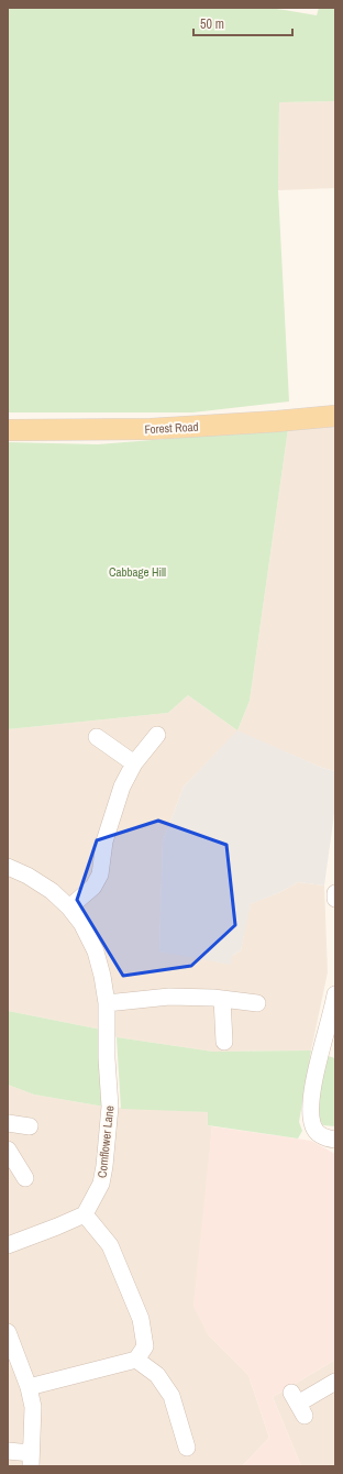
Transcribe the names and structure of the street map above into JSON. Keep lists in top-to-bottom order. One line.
{"streets":{"main road":["Forest Road"],"street":["Cornflower Lane"]},"parks":["Cabbage Hill"],"scale_bar":"50 m"}
